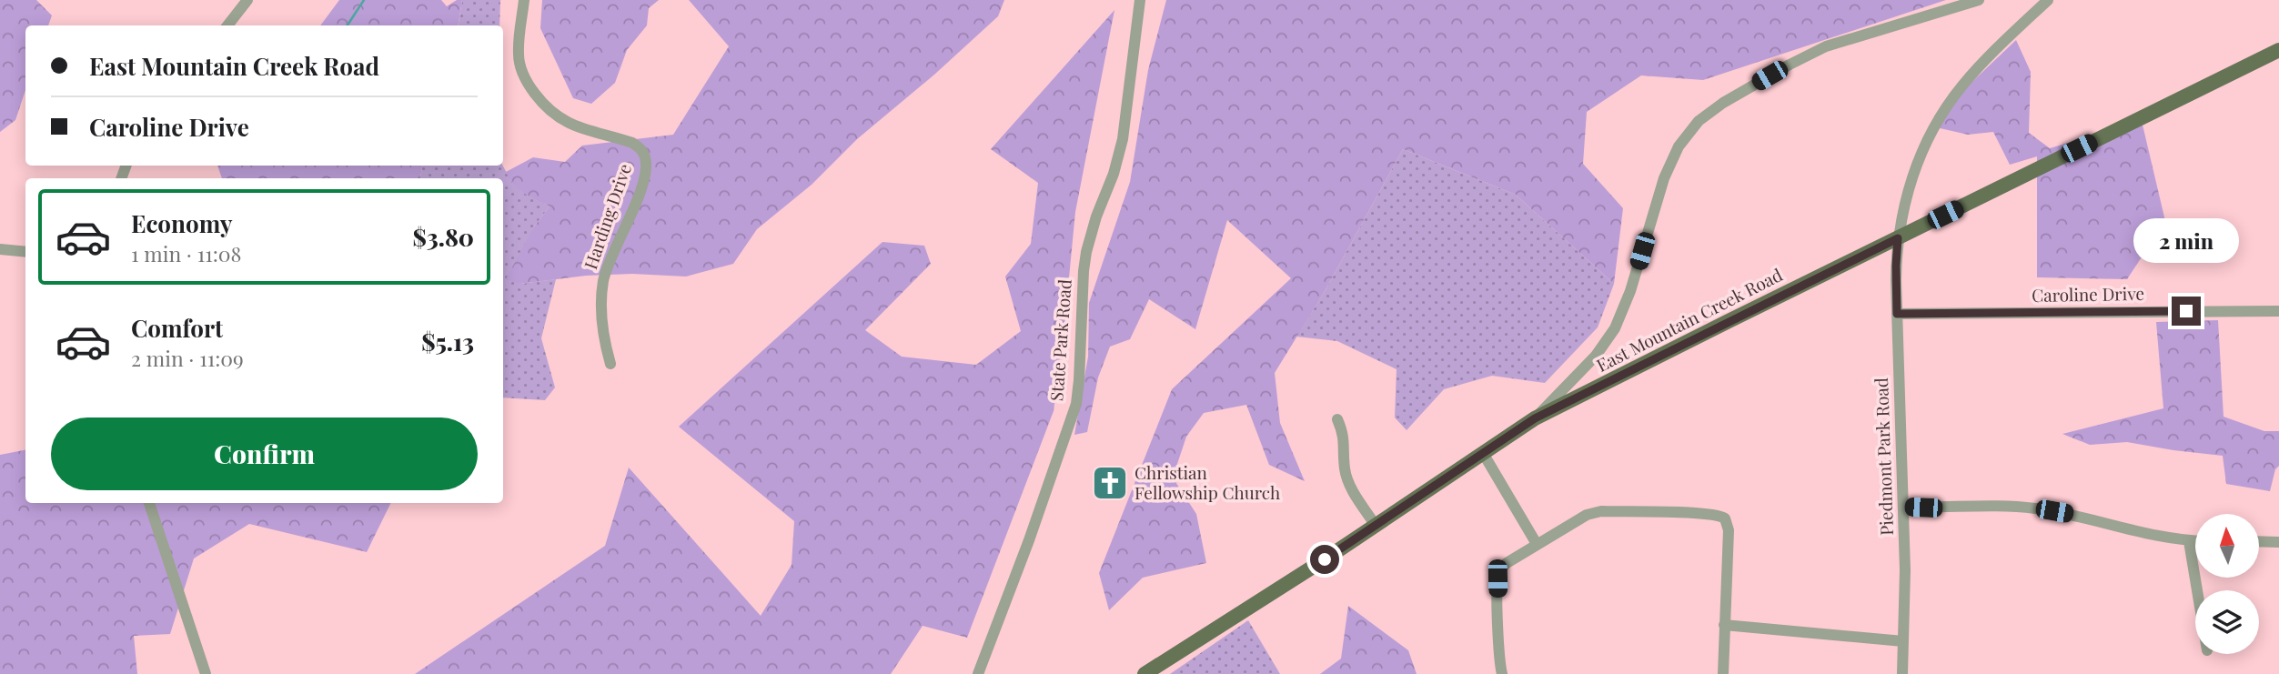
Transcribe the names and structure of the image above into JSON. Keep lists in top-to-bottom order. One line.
{"streets":{"main road":["East Mountain Creek Road"],"street":["Harding Drive","Caroline Drive","State Park Road","Piedmont Park Road"]},"crossings":[["Caroline Drive","Piedmont Park Road"],["East Mountain Creek Road","Piedmont Park Road"]],"places":{"church":["Christian Fellowship Church"]},"north":"top","page":{"banner":["East Mountain Creek Road","Caroline Drive"],"list":[{"name":"Economy","note":"1 min · 11:08","value":"$3.80"},{"name":"Comfort","note":"2 min · 11:09","value":"$5.13"}],"bubble":"2 min","buttons":"Confirm"}}
